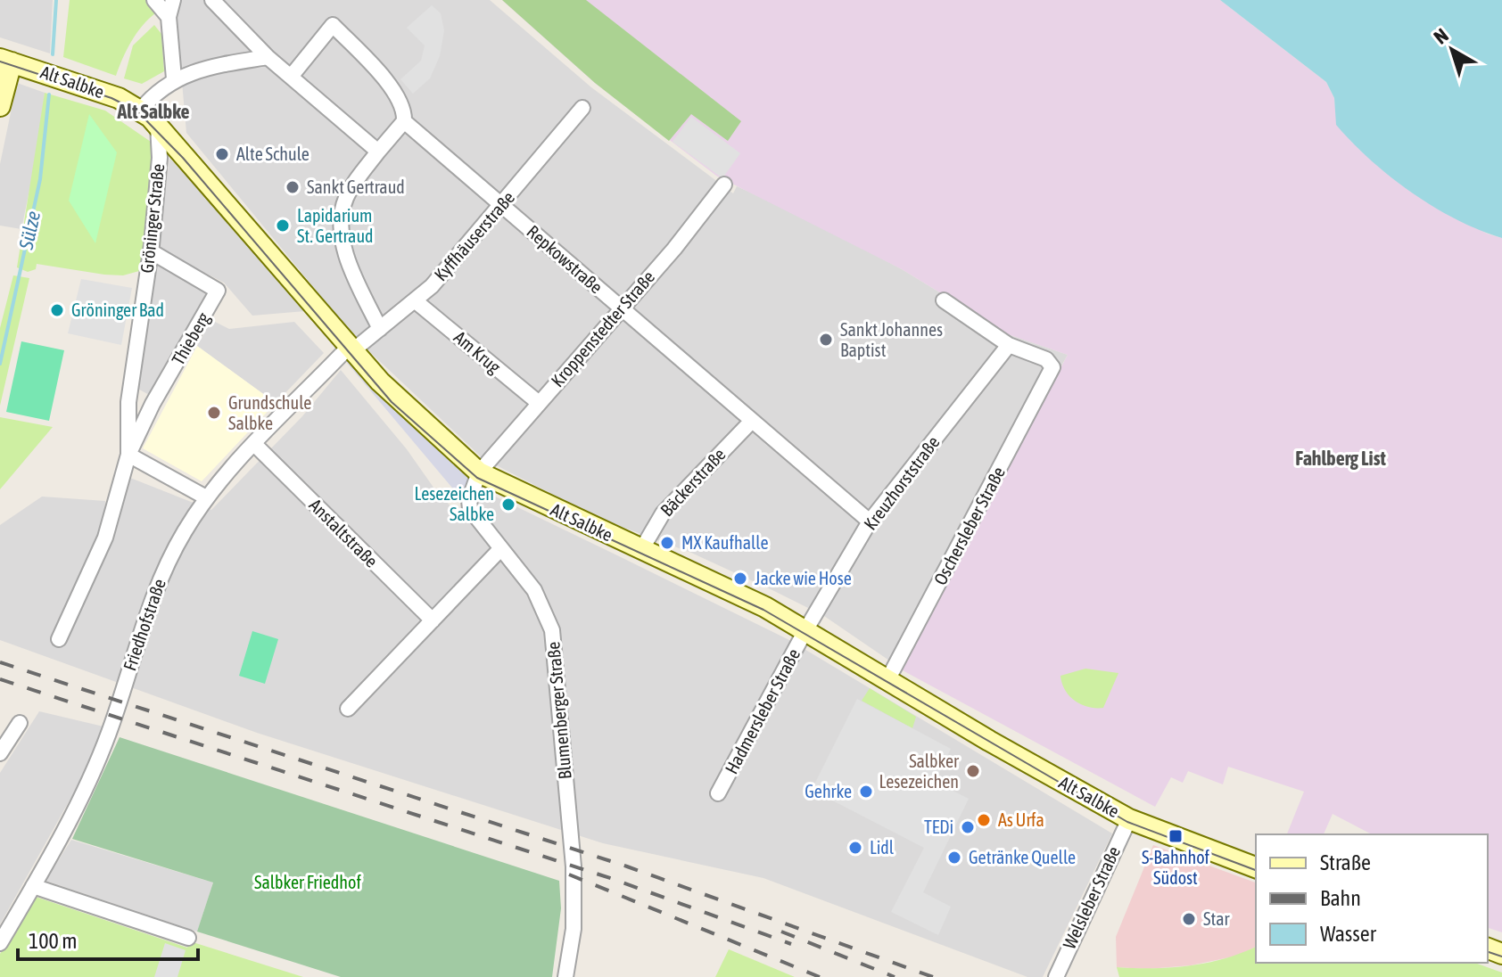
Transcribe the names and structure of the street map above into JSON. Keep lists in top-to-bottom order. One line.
{"streets":{"main road":["Alt Salbke"],"street":["Gröninger Straße","Kyffhäuserstraße","Repkowstraße","Kroppenstedter Straße","Thieberg","Am Krug","Bäckerstraße","Kreuzhorststraße","Oschersleber Straße","Anstaltstraße","Friedhofstraße","Blumenberger Straße","Hadmersleber Straße","Welsleber Straße"]},"crossings":[["Alt Salbke","Gröninger Straße"],["Alt Salbke","Kyffhäuserstraße"],["Alt Salbke","Kroppenstedter Straße"],["Alt Salbke","Bäckerstraße"],["Alt Salbke","Kreuzhorststraße"],["Alt Salbke","Oschersleber Straße"],["Alt Salbke","Friedhofstraße"],["Alt Salbke","Blumenberger Straße"],["Alt Salbke","Hadmersleber Straße"],["Alt Salbke","Welsleber Straße"],["Gröninger Straße","Thieberg"],["Kyffhäuserstraße","Repkowstraße"],["Kyffhäuserstraße","Am Krug"],["Kyffhäuserstraße","Friedhofstraße"],["Repkowstraße","Kroppenstedter Straße"],["Repkowstraße","Bäckerstraße"],["Repkowstraße","Kreuzhorststraße"],["Kroppenstedter Straße","Am Krug"],["Kroppenstedter Straße","Blumenberger Straße"],["Kreuzhorststraße","Oschersleber Straße"],["Kreuzhorststraße","Hadmersleber Straße"],["Anstaltstraße","Friedhofstraße"]],"districts":["Alt Salbke","Fahlberg List"],"water":["Sülze"],"parks":["Salbker Friedhof"],"places":{"other":["Alte Schule","Sankt Gertraud","Lapidarium St. Gertraud","Gröninger Bad","Sankt Johannes Baptist","Grundschule Salbke","Lesezeichen Salbke","MX Kaufhalle","Jacke wie Hose","Salbker Lesezeichen","Gehrke","As Urfa","TEDi","Lidl","Getränke Quelle","Star"],"transit":["S-Bahnhof Südost"]},"legend":["Straße","Bahn","Wasser"],"scale_bar":"100 m","north":"top left"}
